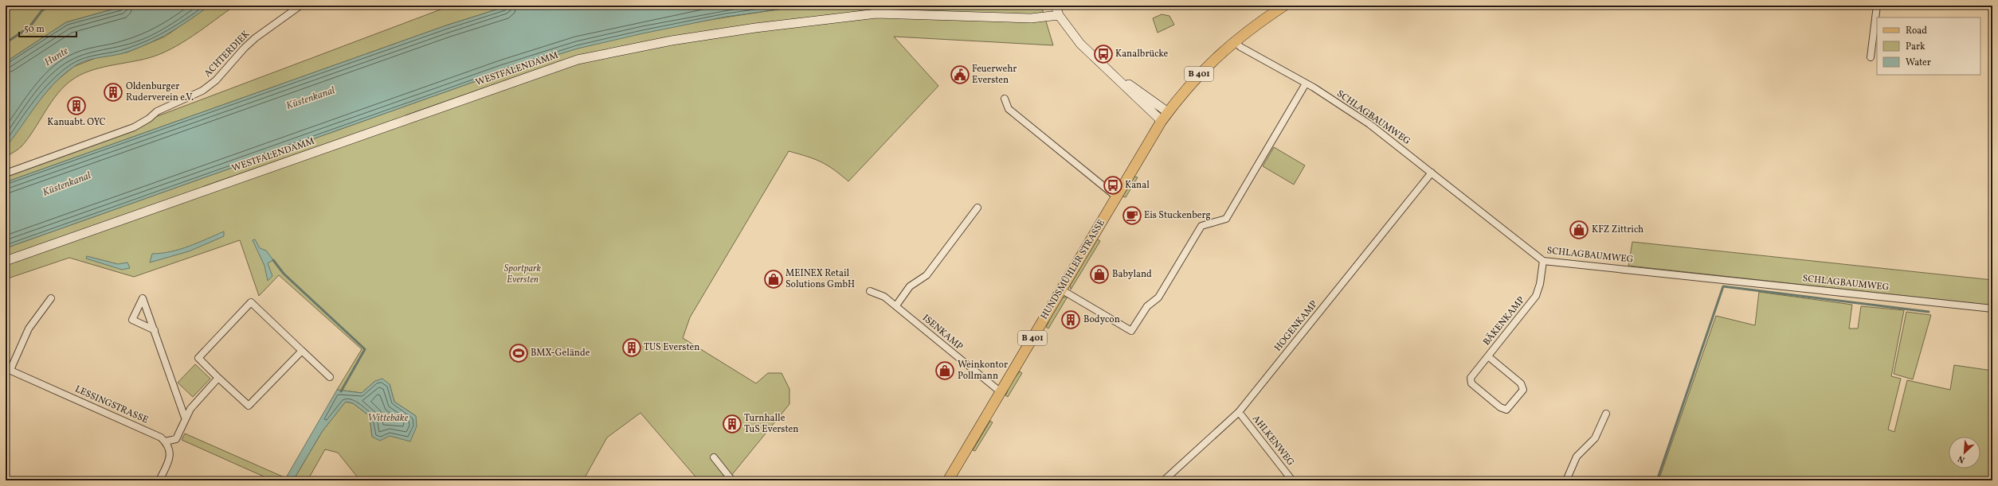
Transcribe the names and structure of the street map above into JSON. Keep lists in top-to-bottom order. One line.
{"streets":{"main road":["B 401","HUNDSMÜHLER STRASSE"],"street":["ACHTERDIEK","WESTFALENDAMM","SCHLAGBAUMWEG","BÄKENKAMP","HOGENKAMP","ISENKAMP","LESSINGSTRASSE","AHLKENWEG"]},"crossings":[["B 401","SCHLAGBAUMWEG"],["B 401","HUNDSMÜHLER STRASSE"],["SCHLAGBAUMWEG","BÄKENKAMP"],["SCHLAGBAUMWEG","HOGENKAMP"],["HUNDSMÜHLER STRASSE","ISENKAMP"],["HOGENKAMP","AHLKENWEG"]],"water":["Hunte","Küstenkanal","Wittebäke"],"parks":["Sportpark Eversten"],"places":{"bus stop":["Kanalbrücke","Kanal"],"public building":["Feuerwehr Eversten"],"building":["Oldenburger Ruderverein e.V.","Kanuabt. OYC","Bodycon","TUS Eversten","Turnhalle TuS Eversten"],"cafe":["Eis Stuckenberg"],"shop":["KFZ Zittrich","Babyland","MEINEX Retail Solutions GmbH","Weinkontor Pollmann"],"sports":["BMX-Gelände"]},"legend":["Road","Park","Water"],"scale_bar":"50 m","north":"bottom left"}
